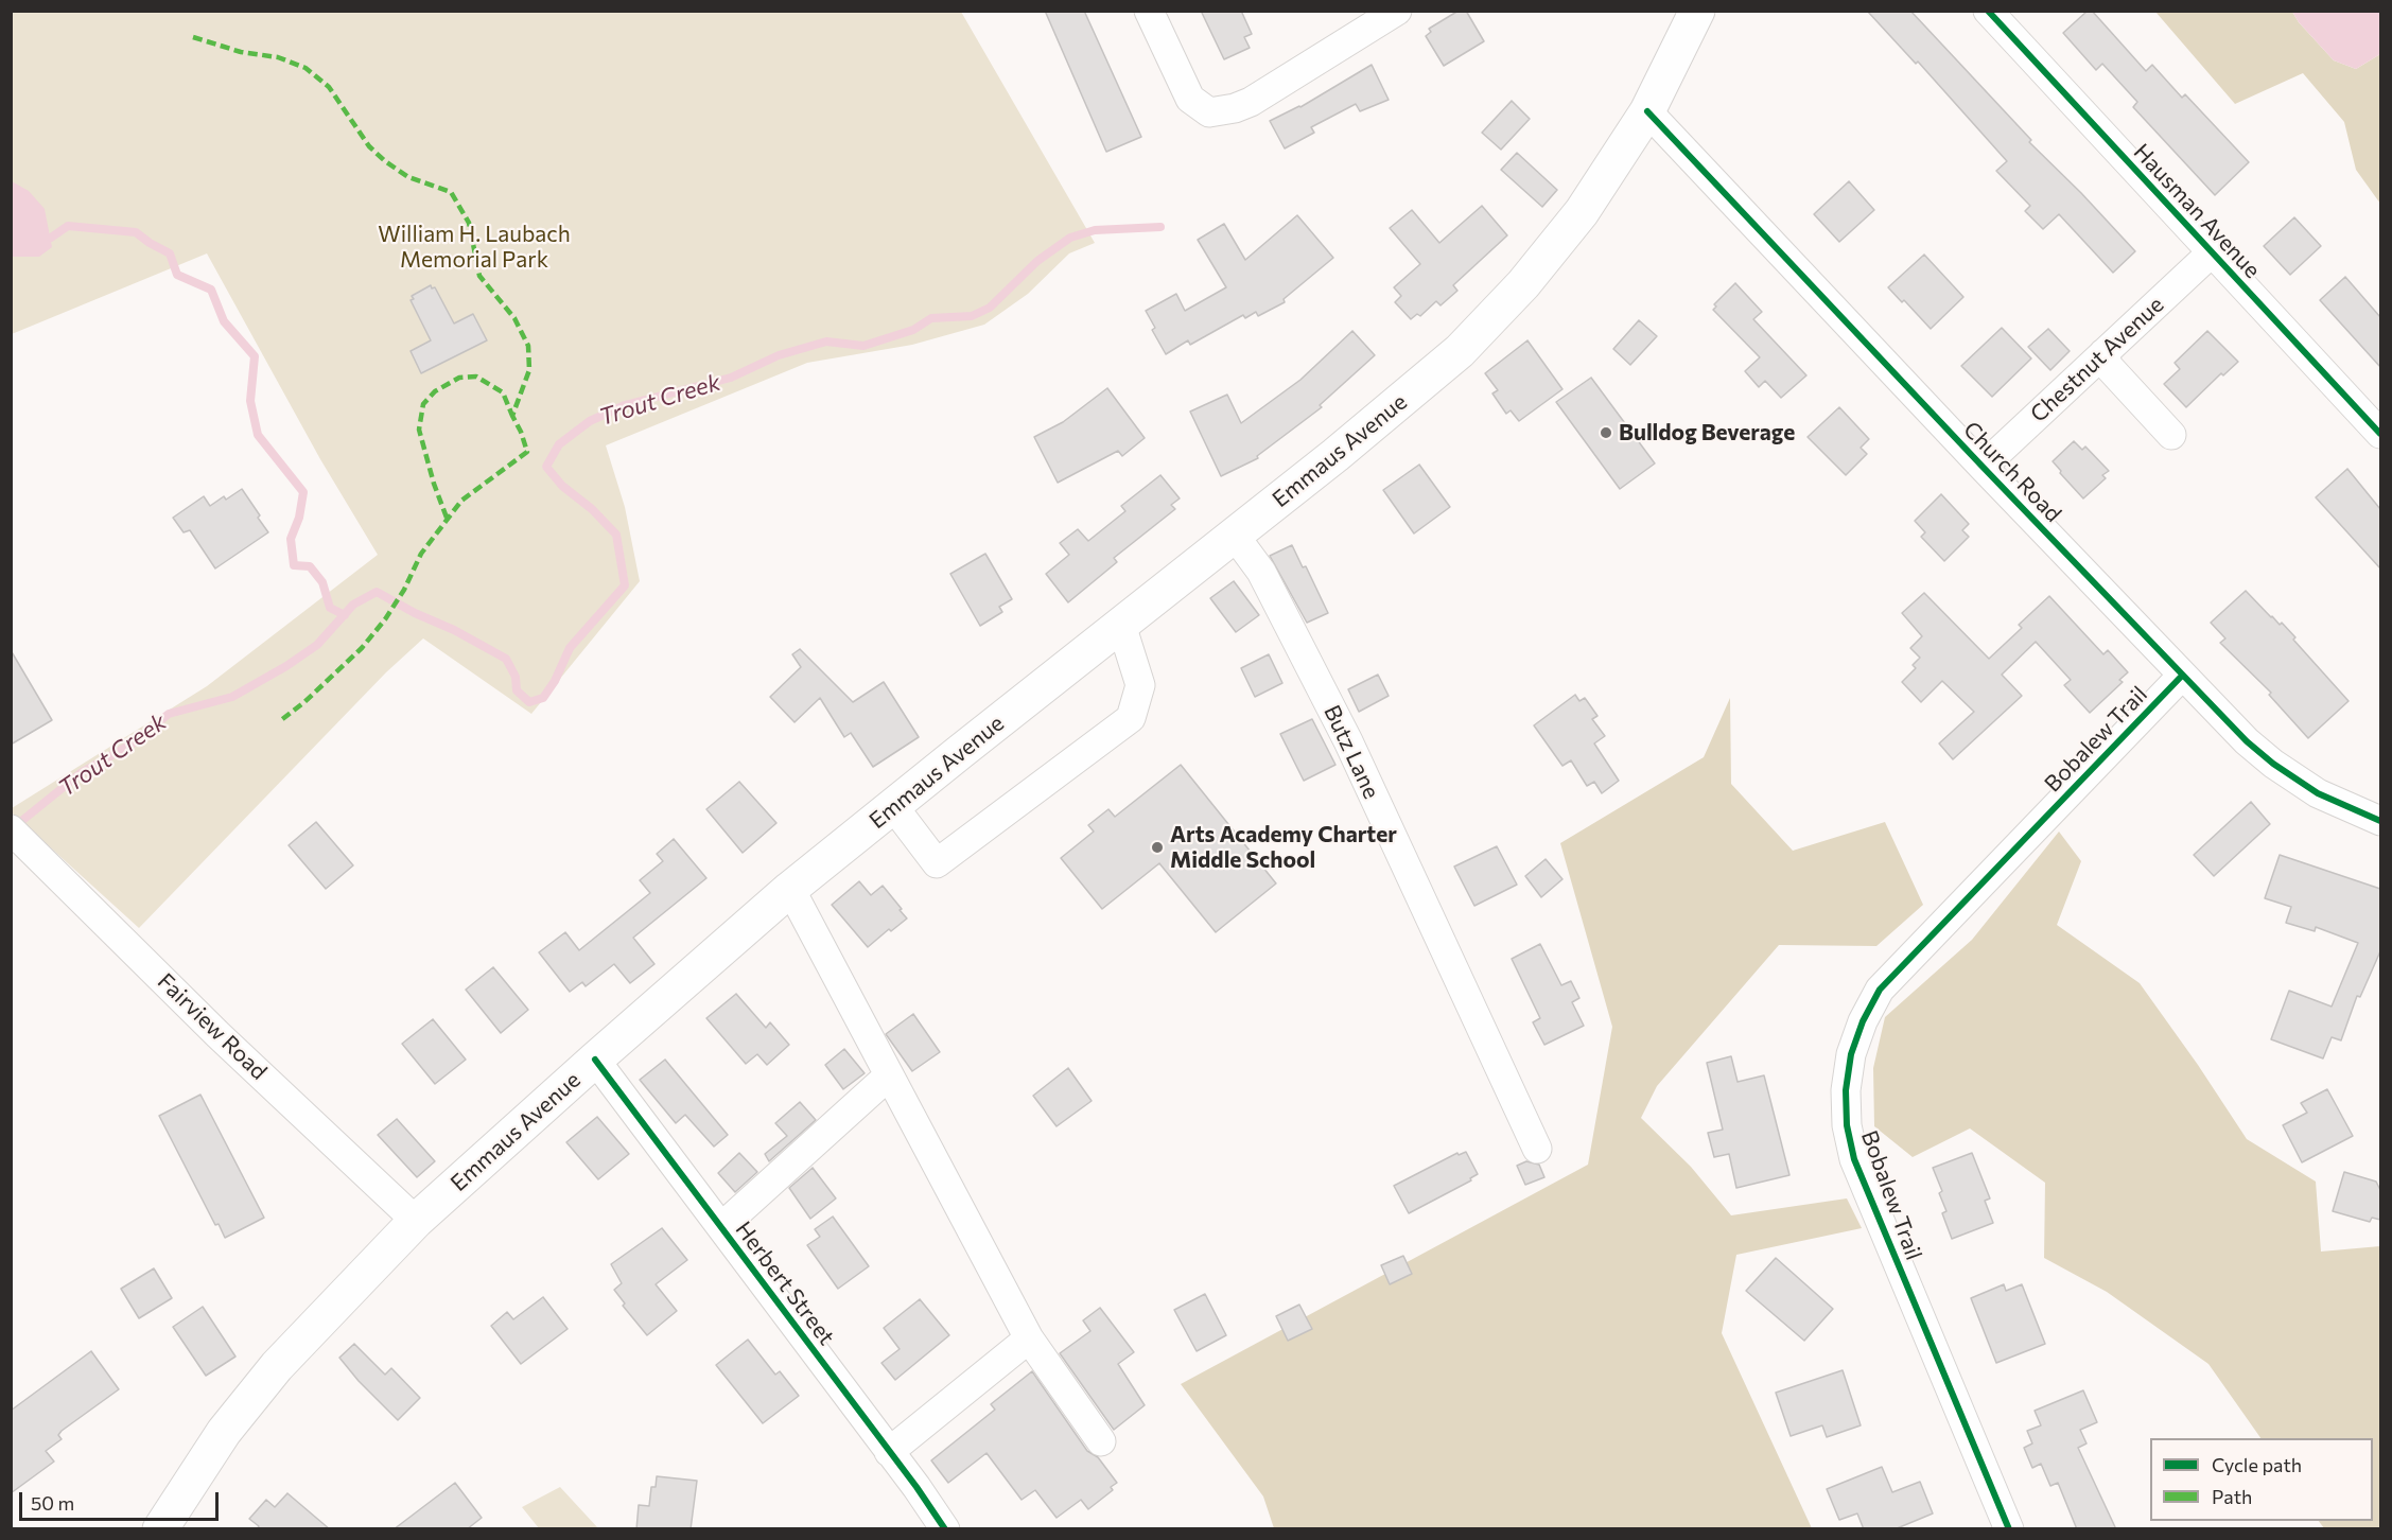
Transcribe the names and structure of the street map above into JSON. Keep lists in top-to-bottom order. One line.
{"streets":{"main road":["Emmaus Avenue"],"street":["Hausman Avenue","Chestnut Avenue","Church Road","Bobalew Trail","Butz Lane","Fairview Road","Herbert Street"]},"crossings":[["Hausman Avenue","Chestnut Avenue"],["Chestnut Avenue","Church Road"],["Emmaus Avenue","Church Road"],["Emmaus Avenue","Butz Lane"],["Emmaus Avenue","Fairview Road"],["Emmaus Avenue","Herbert Street"],["Church Road","Bobalew Trail"]],"water":["Trout Creek"],"parks":["William H. Laubach Memorial Park"],"places":["Bulldog Beverage","Arts Academy Charter Middle School"],"legend":["Cycle path","Path"],"scale_bar":"50 m"}
